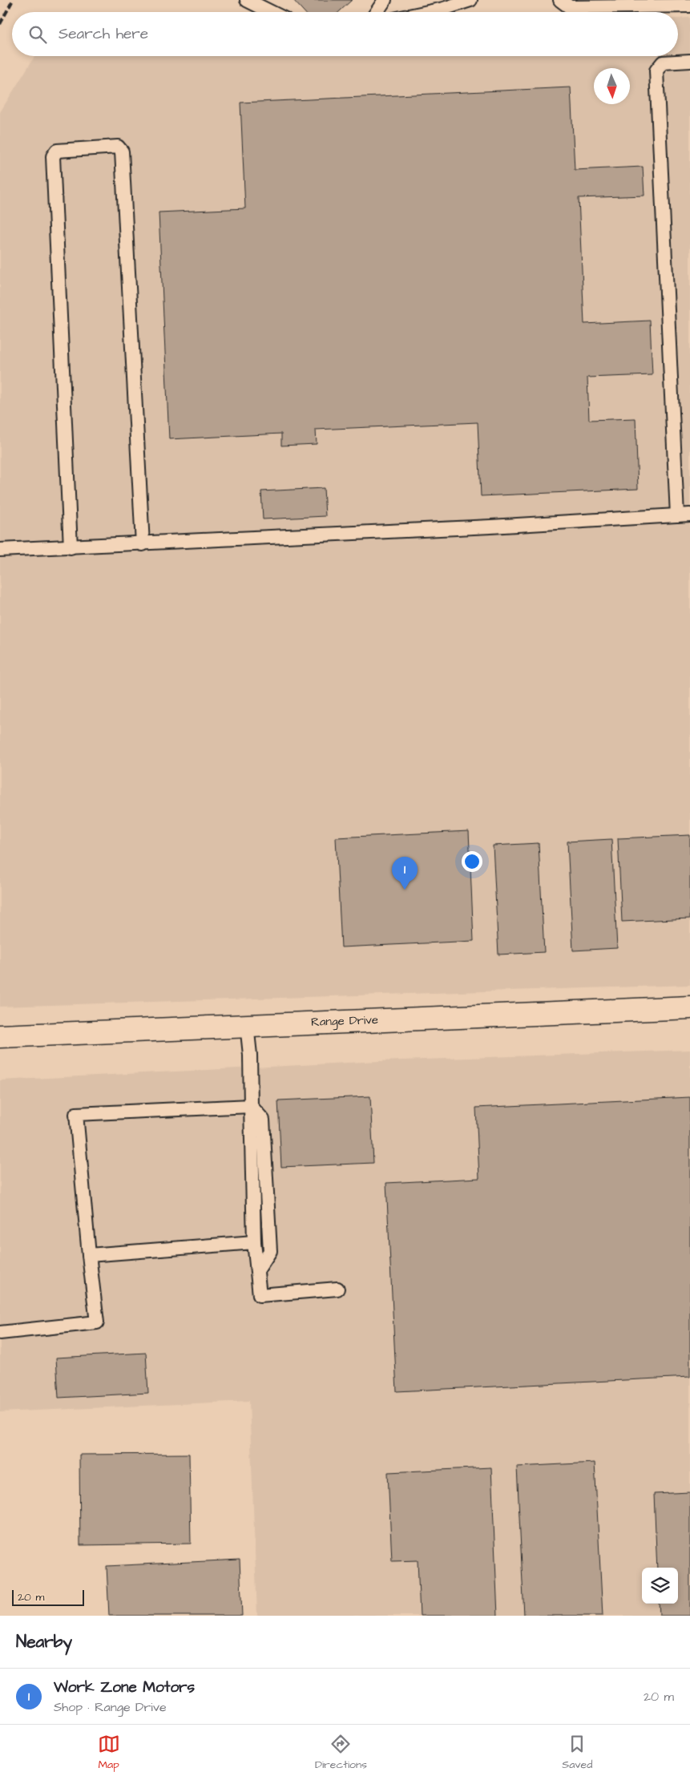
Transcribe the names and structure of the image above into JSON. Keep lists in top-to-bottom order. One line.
{"streets":{"street":["Range Drive"]},"scale_bar":"20 m","north":"bottom","page":{"search":"Search here","pins":"1","scale":"20 m","heading":"Nearby","list":[{"mark":"1","name":"Work Zone Motors","note":"Shop · Range Drive","value":"20 m"}],"nav":["Map","Directions","Saved"]}}
